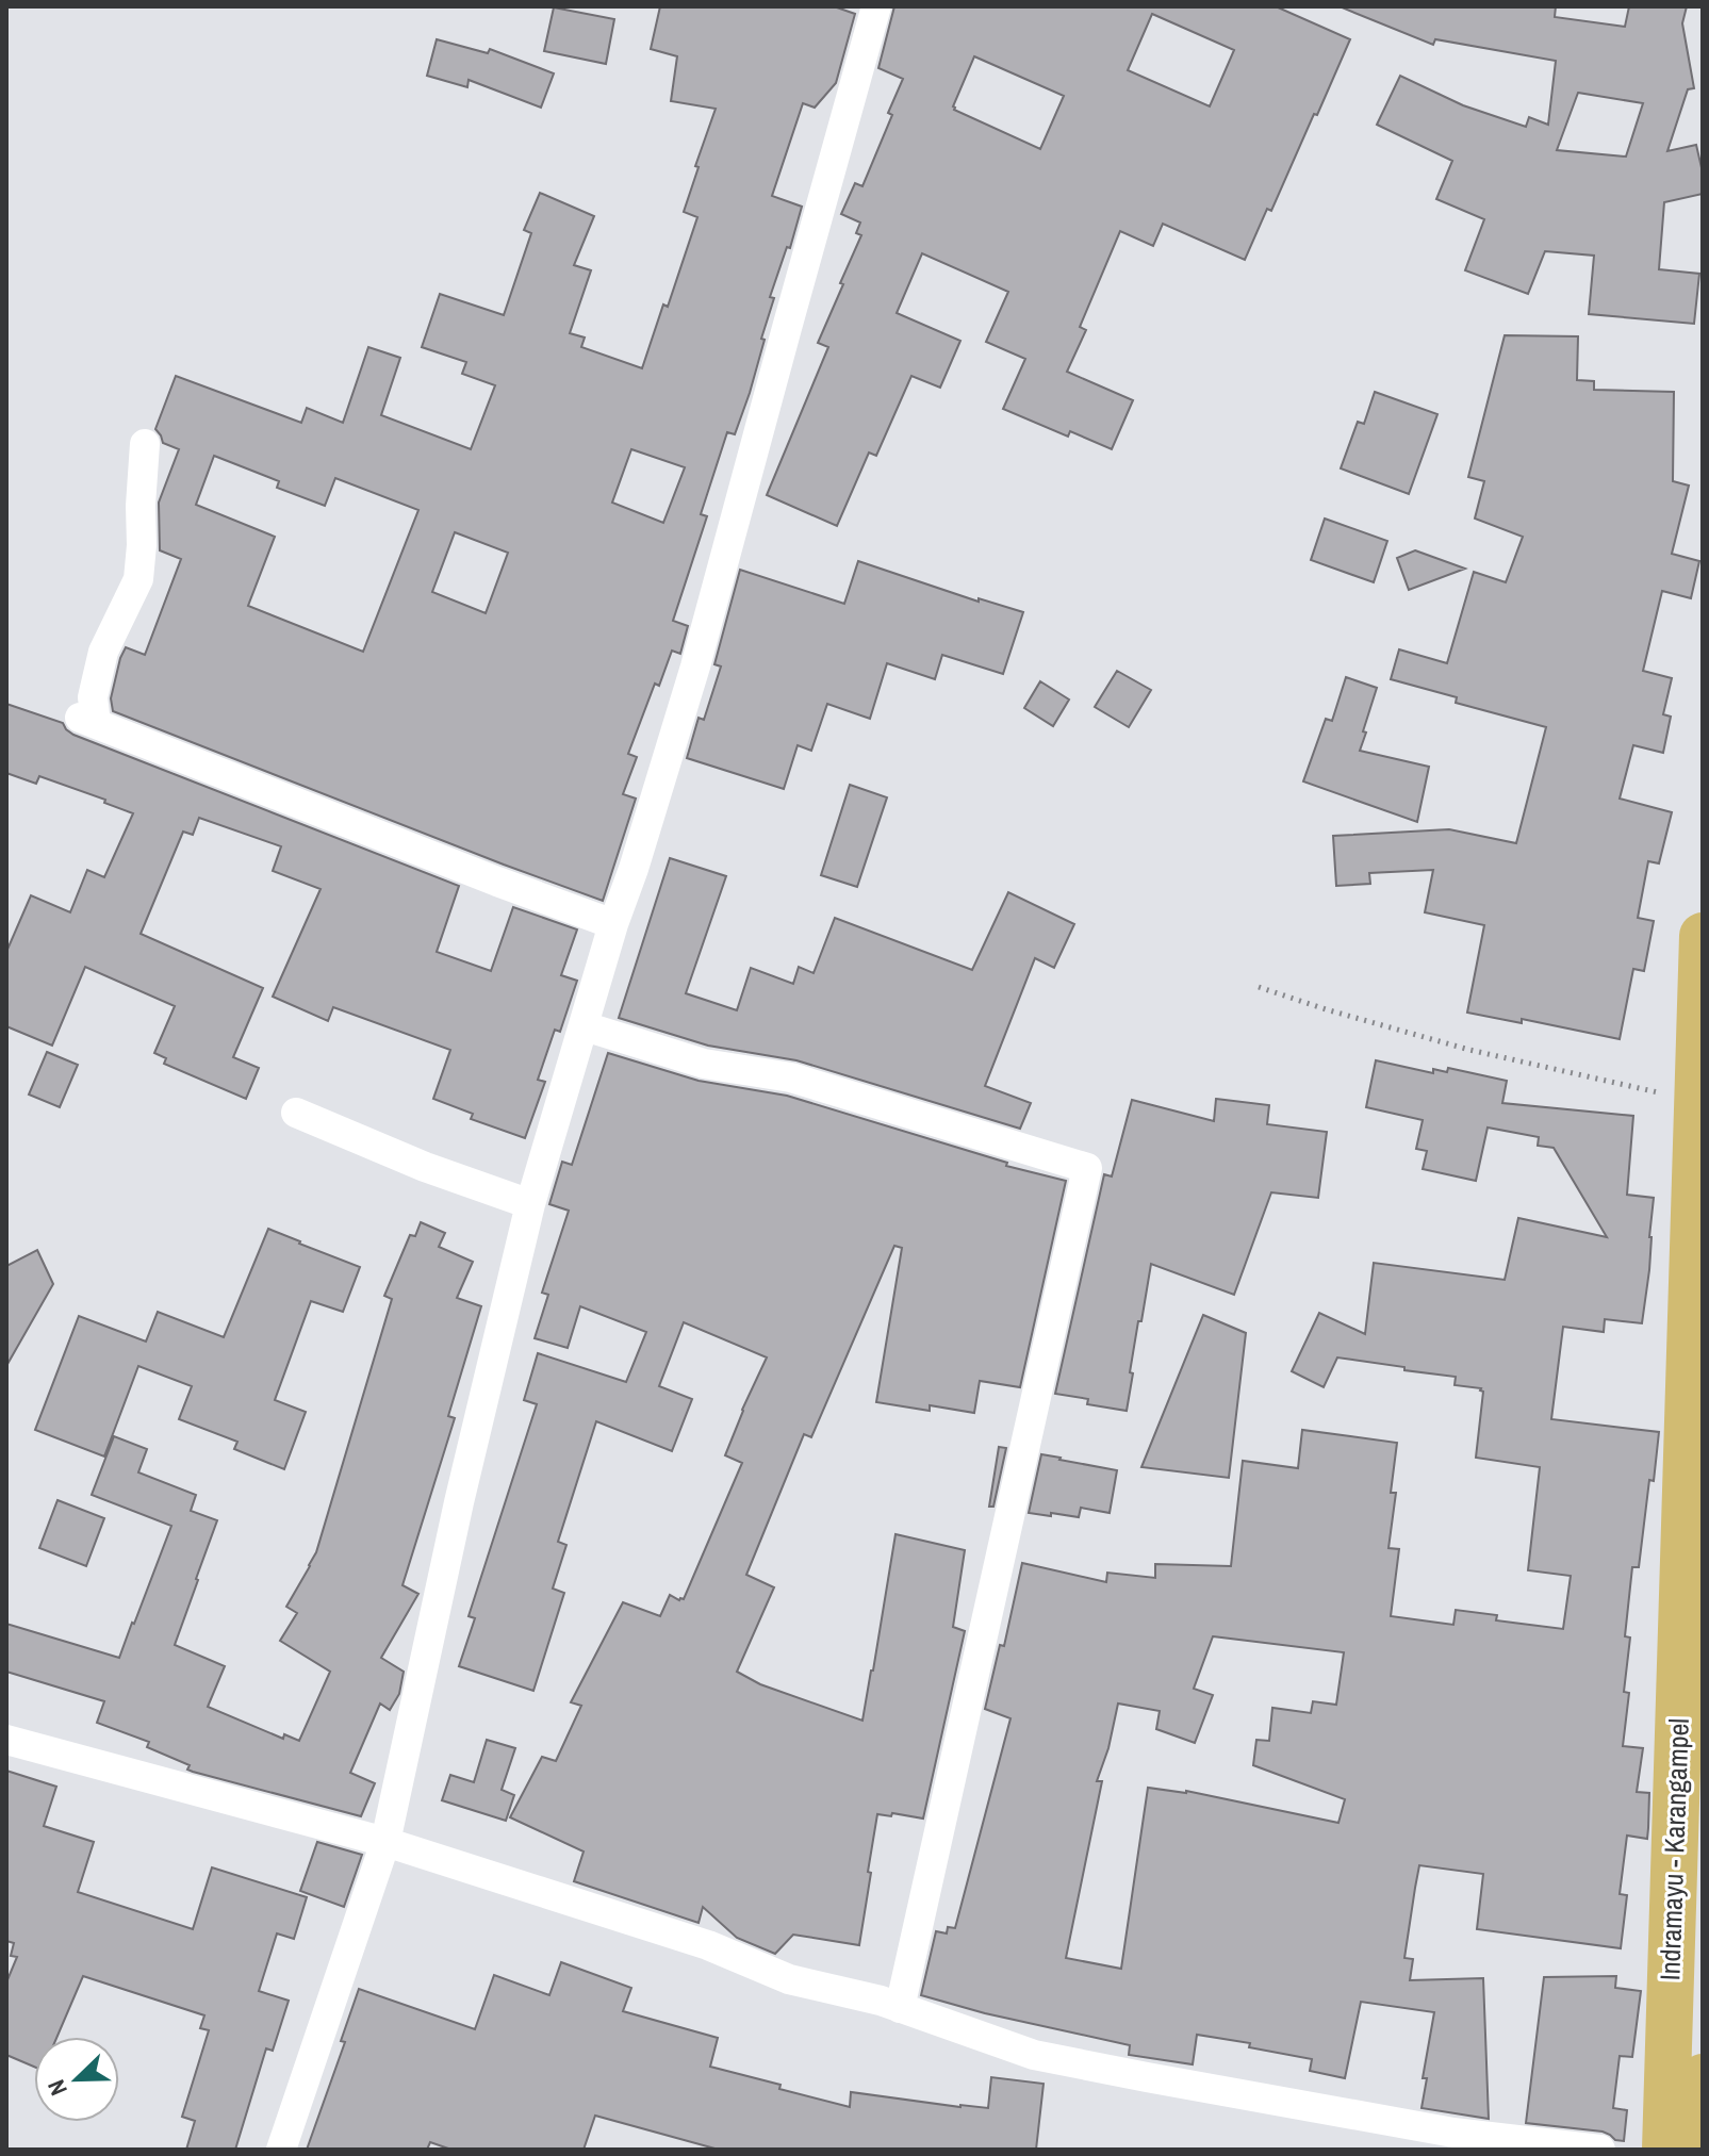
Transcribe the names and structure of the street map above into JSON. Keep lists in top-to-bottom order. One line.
{"streets":{"main road":["Indramayu - Karangampel"]},"north":"bottom left"}
